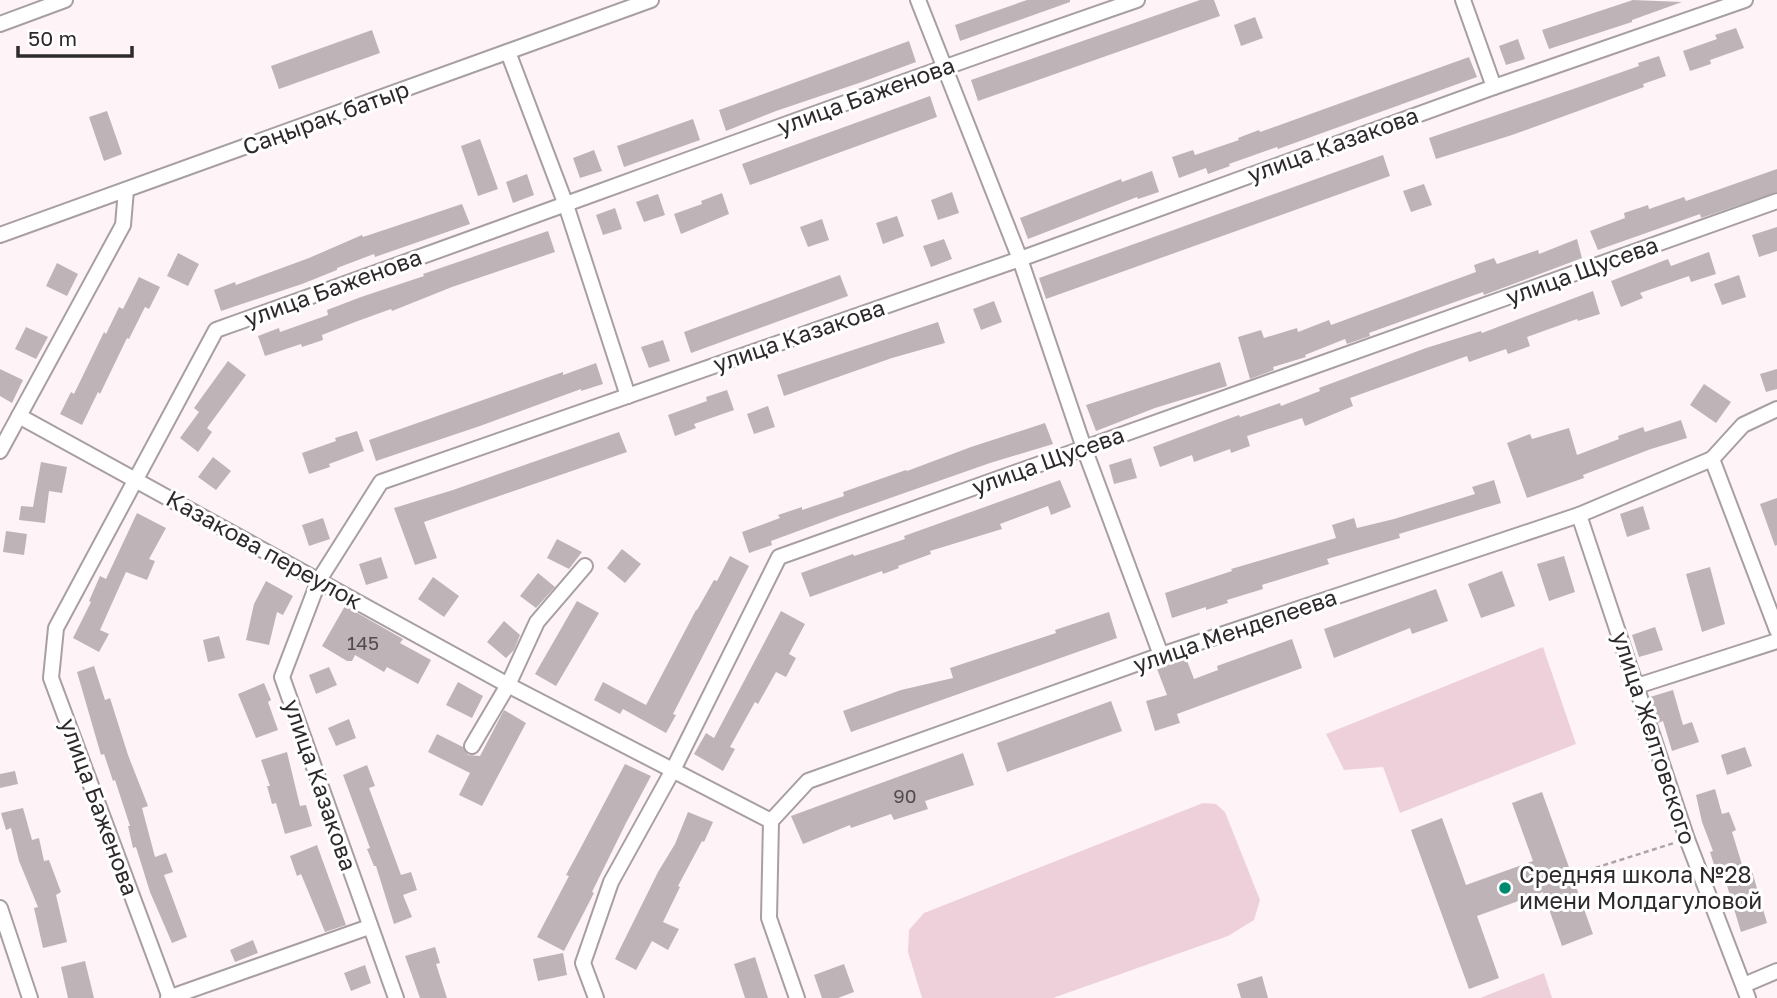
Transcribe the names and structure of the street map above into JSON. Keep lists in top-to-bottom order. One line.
{"streets":{"street":["улица Баженова","Саңырақ батыр","улица Казакова","улица Щусева","Казакова переулок","улица Менделеева","улица Желтовского"]},"crossings":[["улица Баженова","Казакова переулок"],["улица Казакова","Казакова переулок"],["улица Щусева","Казакова переулок"],["Казакова переулок","улица Менделеева"],["улица Менделеева","улица Желтовского"]],"places":["Средняя школа №28 имени Молдагуловой"],"house_numbers":["145","90"],"scale_bar":"50 m"}
